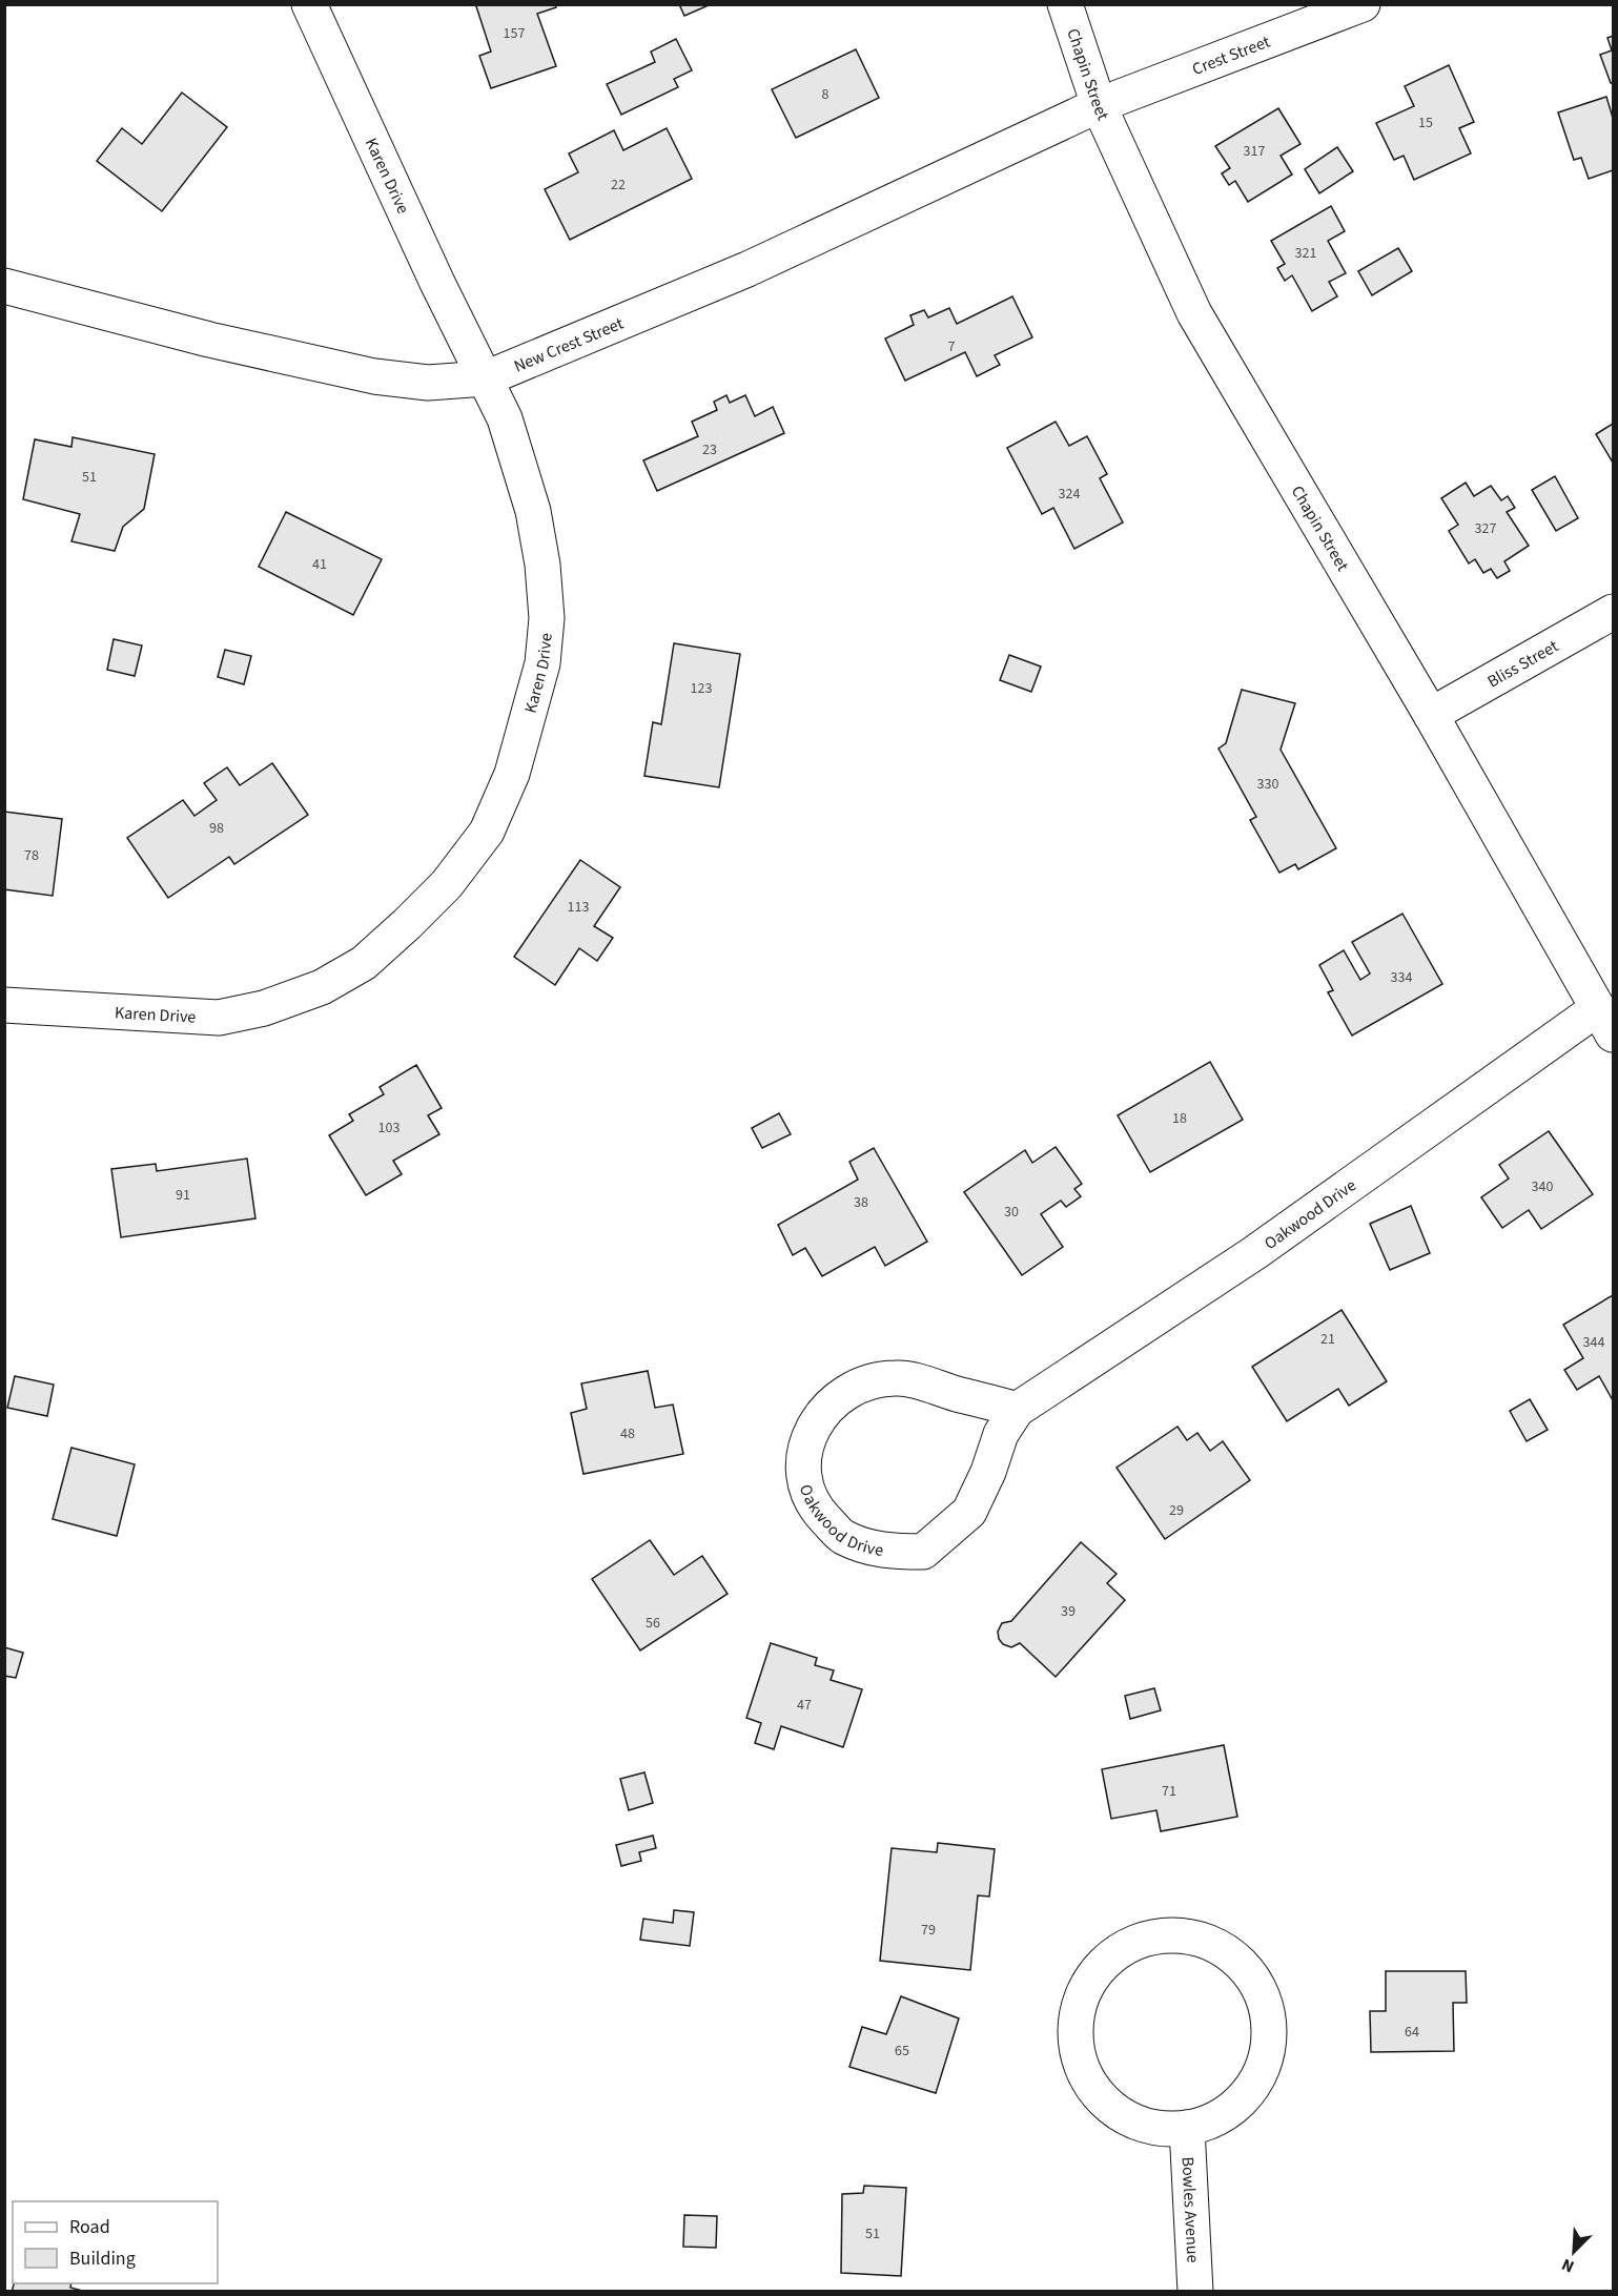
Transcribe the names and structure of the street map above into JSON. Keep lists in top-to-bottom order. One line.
{"streets":{"street":["Crest Street","Chapin Street","Karen Drive","New Crest Street","Bliss Street","Oakwood Drive","Bowles Avenue"]},"crossings":[["Crest Street","Chapin Street"],["Crest Street","New Crest Street"],["Chapin Street","New Crest Street"],["Chapin Street","Bliss Street"],["Chapin Street","Oakwood Drive"],["Karen Drive","New Crest Street"]],"house_numbers":["157","8","15","317","22","321","7","23","51","324","327","41","123","330","98","78","113","334","18","103","340","91","38","30","21","344","48","29","39","56","47","71","79","64","65","51"],"legend":["Road","Building"],"north":"bottom left"}
